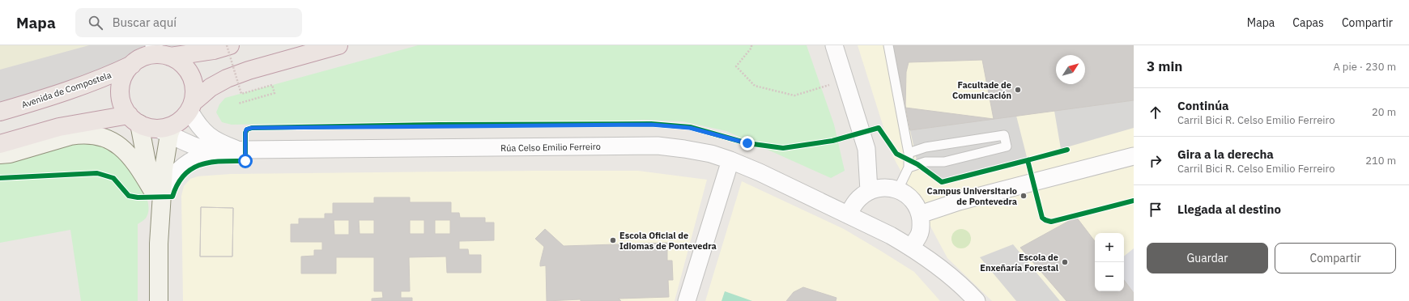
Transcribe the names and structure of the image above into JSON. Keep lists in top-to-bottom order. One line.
{"streets":{"highway":["Avenida de Compostela"],"street":["Rúa Celso Emilio Ferreiro"]},"places":["Facultade de Comunicación","Campus Universitario de Pontevedra","Escola Oficial de Idiomas de Pontevedra","Escola de Enxeñaría Forestal"],"north":"top right","page":{"header":"Mapa","search":"Buscar aquí","nav":["Mapa","Capas","Compartir"],"heading":["3 min","A pie · 230 m"],"list":[["Continúa","Carril Bici R. Celso Emilio Ferreiro","20 m"],["Gira a la derecha","Carril Bici R. Celso Emilio Ferreiro","210 m"],"Llegada al destino"],"map_buttons":["+","−"],"buttons":["Guardar","Compartir"]}}
